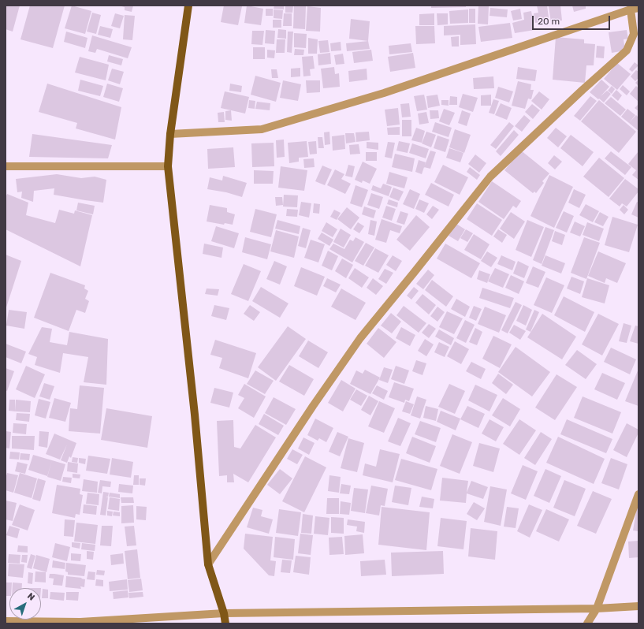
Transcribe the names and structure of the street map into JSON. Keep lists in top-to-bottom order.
{
  "scale_bar": "20 m",
  "north": "top right"
}
